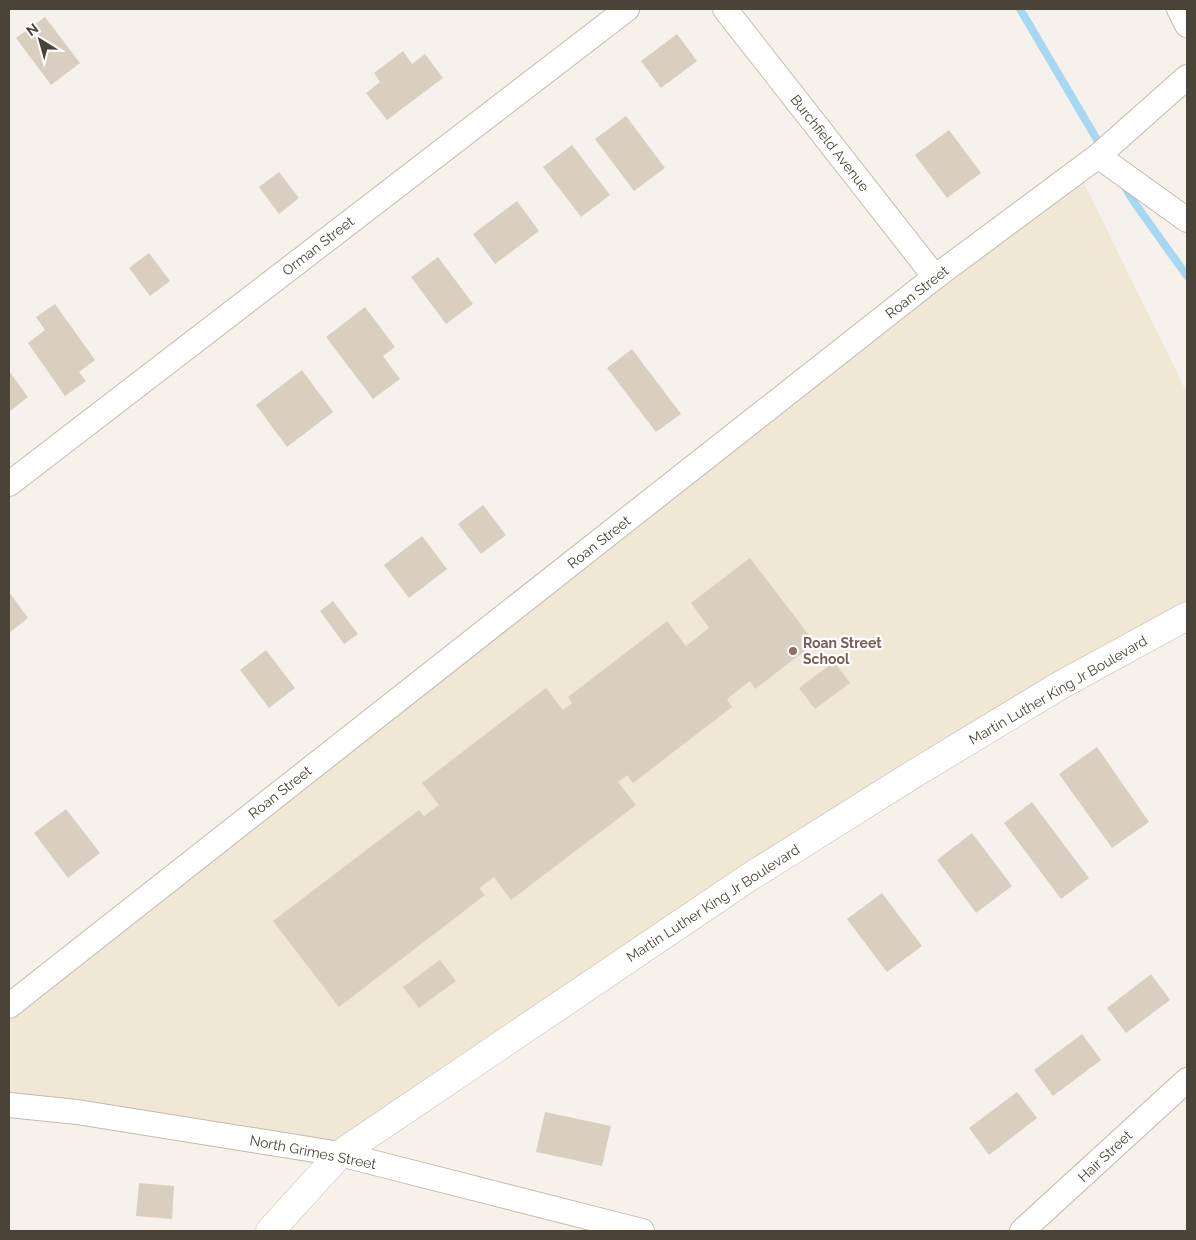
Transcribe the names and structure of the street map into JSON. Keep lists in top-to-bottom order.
{
  "streets": {
    "street": [
      "Burchfield Avenue",
      "Orman Street",
      "Roan Street",
      "Martin Luther King Jr Boulevard",
      "North Grimes Street",
      "Hair Street"
    ]
  },
  "crossings": [
    ["Burchfield Avenue", "Roan Street"],
    ["Martin Luther King Jr Boulevard", "North Grimes Street"]
  ],
  "places": ["Roan Street School"],
  "north": "top left"
}
